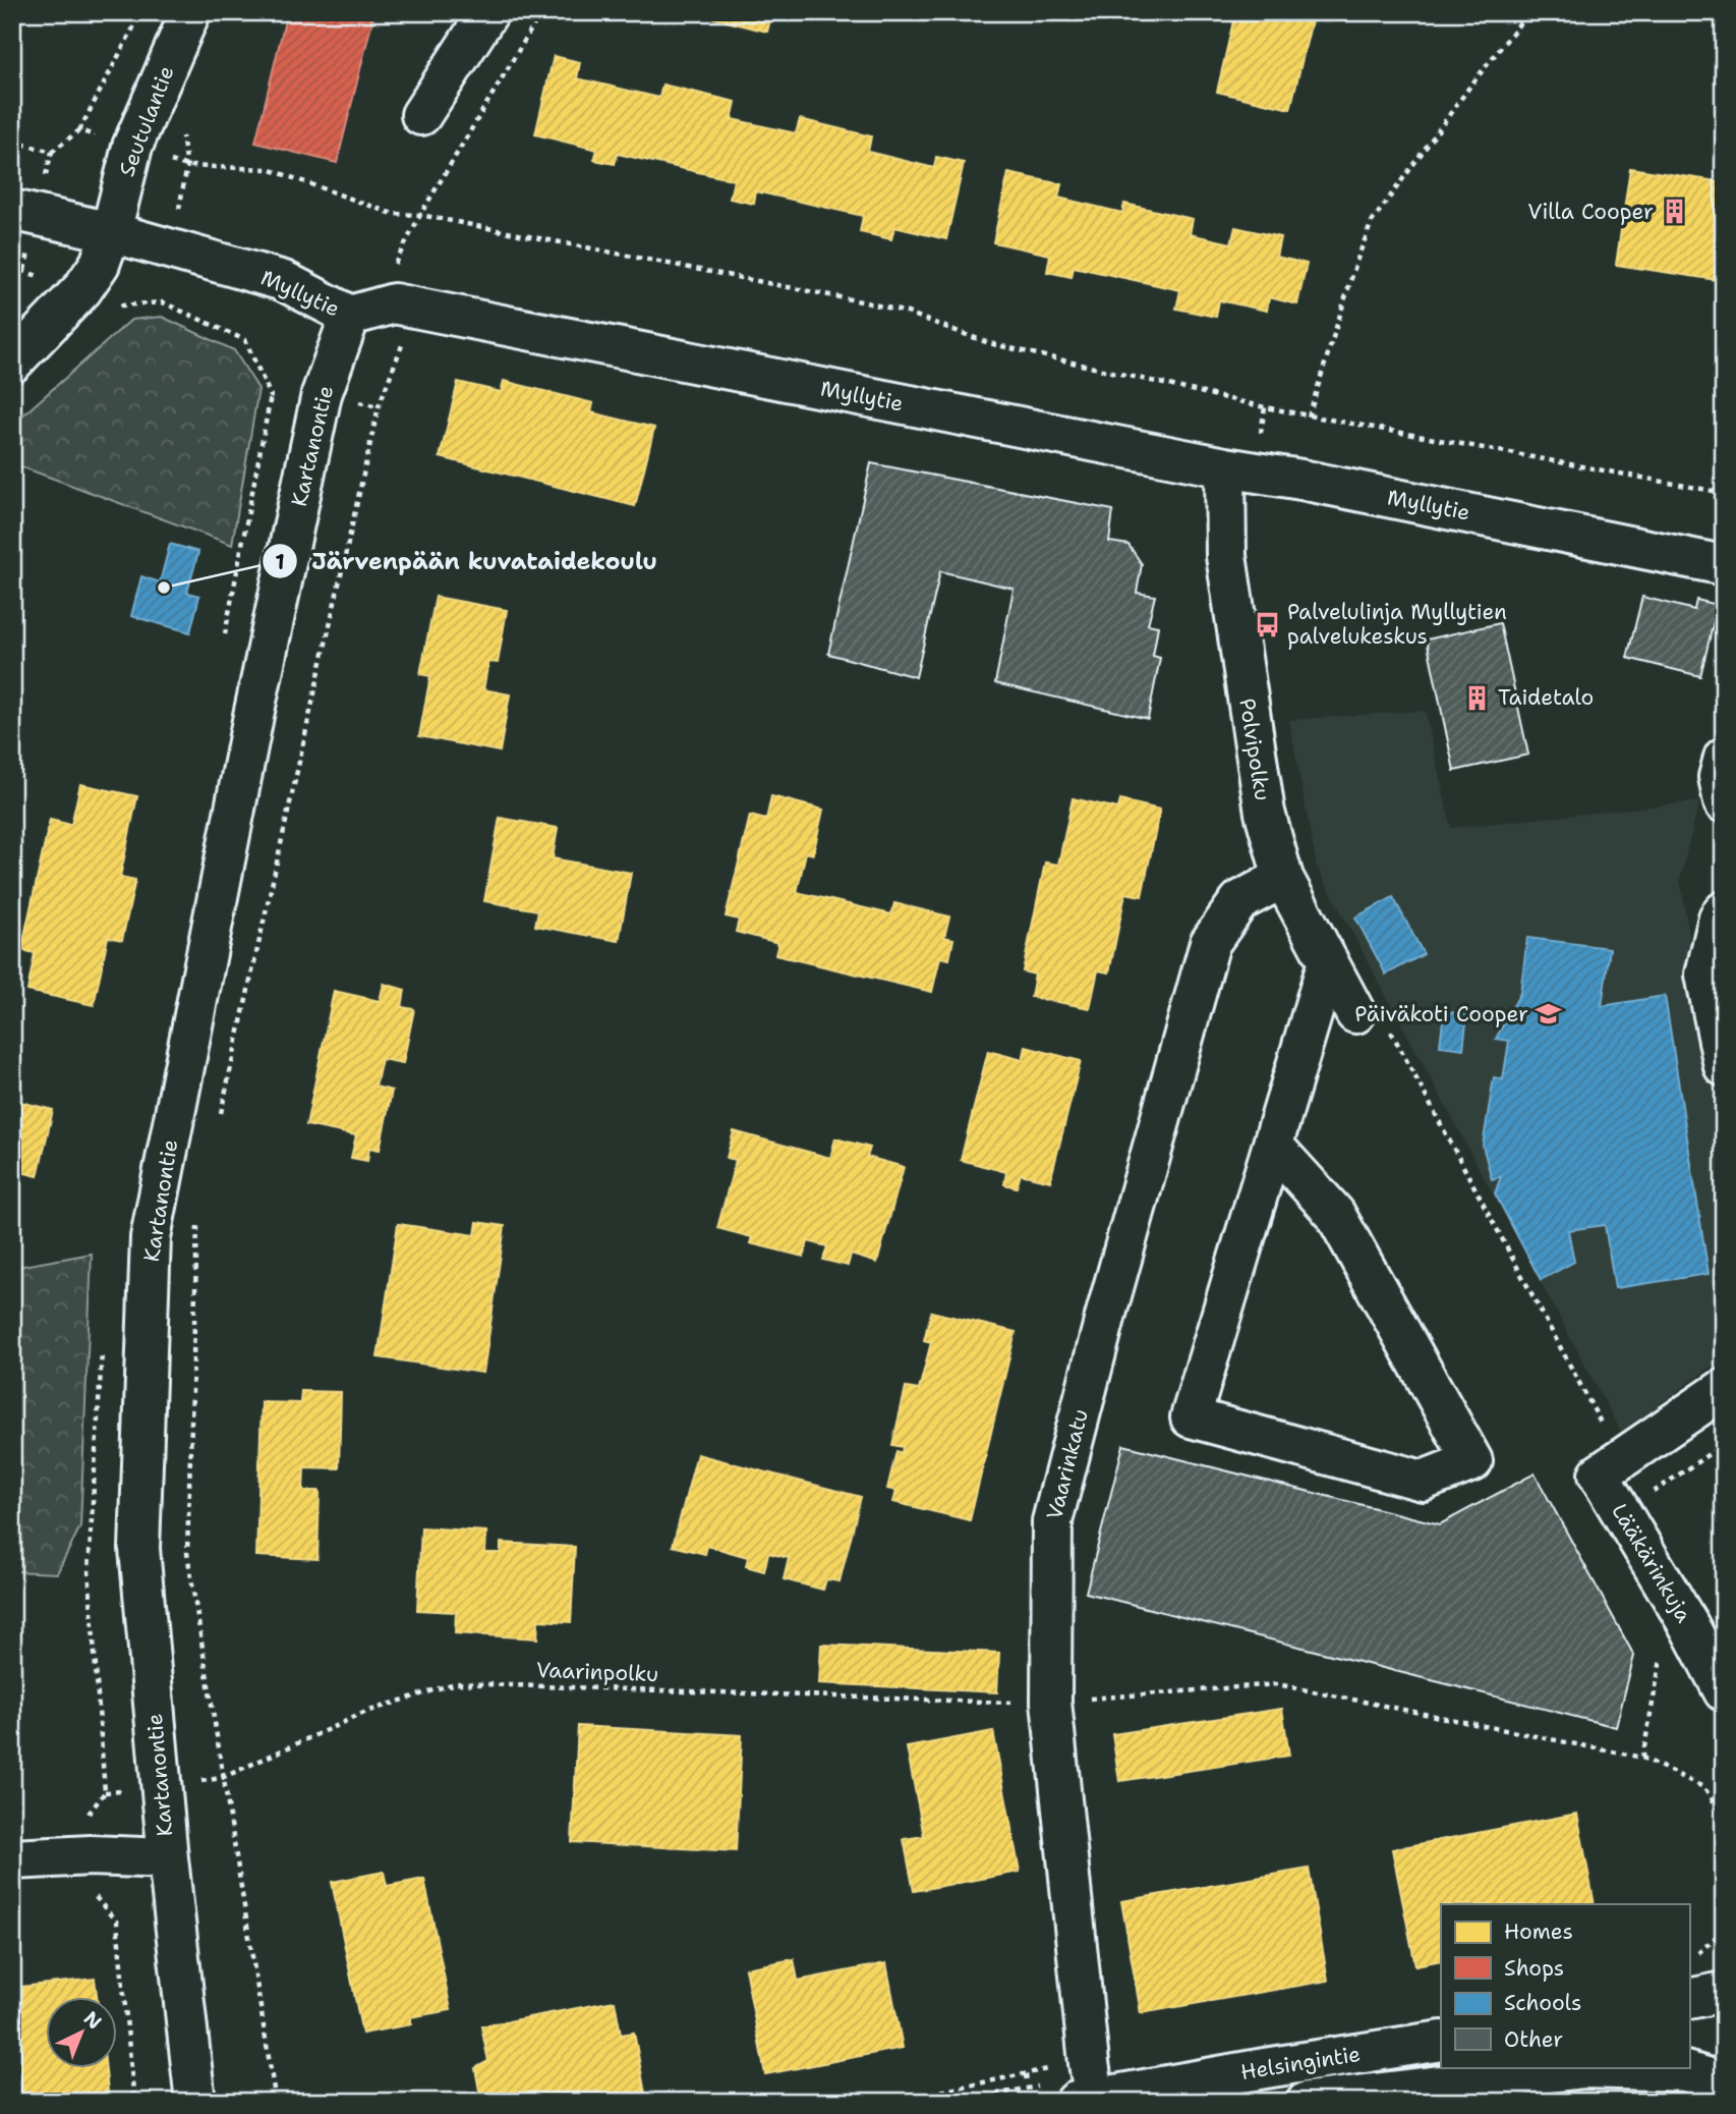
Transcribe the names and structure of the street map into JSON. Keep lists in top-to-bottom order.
{
  "streets": {
    "street": [
      "Seutulantie",
      "Myllytie",
      "Kartanontie",
      "Polvipolku",
      "Vaarinkatu",
      "Lääkärinkuja",
      "Helsingintie"
    ],
    "path": ["Vaarinpolku"]
  },
  "crossings": [
    ["Seutulantie", "Myllytie"],
    ["Myllytie", "Kartanontie"],
    ["Myllytie", "Polvipolku"],
    ["Kartanontie", "Vaarinpolku"],
    ["Polvipolku", "Vaarinkatu"],
    ["Vaarinkatu", "Vaarinpolku"],
    ["Vaarinkatu", "Helsingintie"]
  ],
  "places": {
    "building": ["Villa Cooper", "Taidetalo"],
    "other": ["Järvenpään kuvataidekoulu"],
    "bus stop": ["Palvelulinja Myllytien palvelukeskus"],
    "school or university": ["Päiväkoti Cooper"]
  },
  "legend": [
    "Homes",
    "Shops",
    "Schools",
    "Other"
  ],
  "north": "top right"
}
